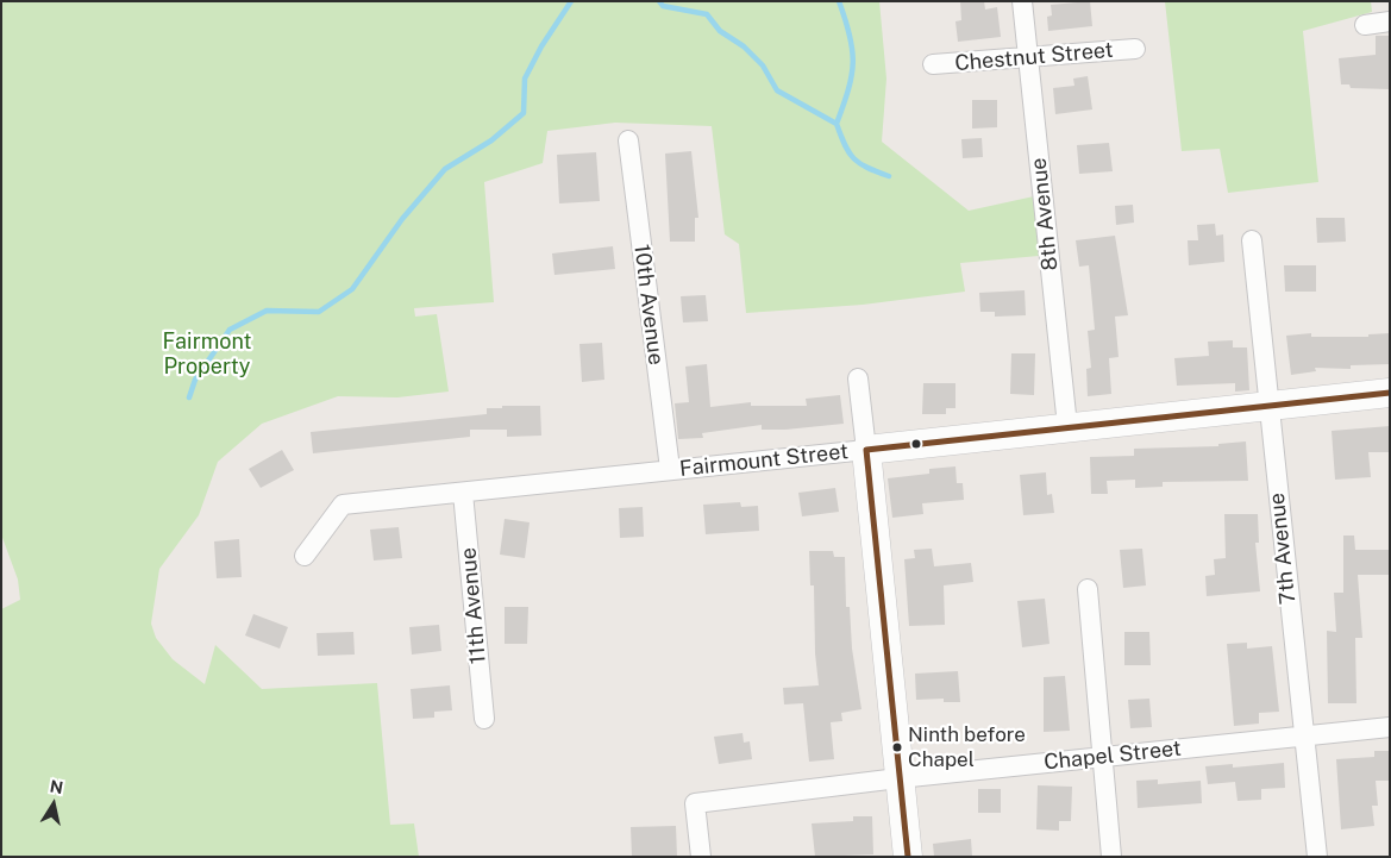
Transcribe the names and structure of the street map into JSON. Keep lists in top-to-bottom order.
{
  "streets": {
    "street": [
      "Chestnut Street",
      "8th Avenue",
      "10th Avenue",
      "Fairmount Street",
      "7th Avenue",
      "11th Avenue",
      "Chapel Street"
    ]
  },
  "crossings": [
    ["Chestnut Street", "8th Avenue"],
    ["8th Avenue", "Fairmount Street"],
    ["10th Avenue", "Fairmount Street"],
    ["Fairmount Street", "7th Avenue"],
    ["Fairmount Street", "11th Avenue"],
    ["7th Avenue", "Chapel Street"]
  ],
  "parks": ["Fairmont Property"],
  "places": ["Ninth before Chapel"],
  "north": "top"
}
